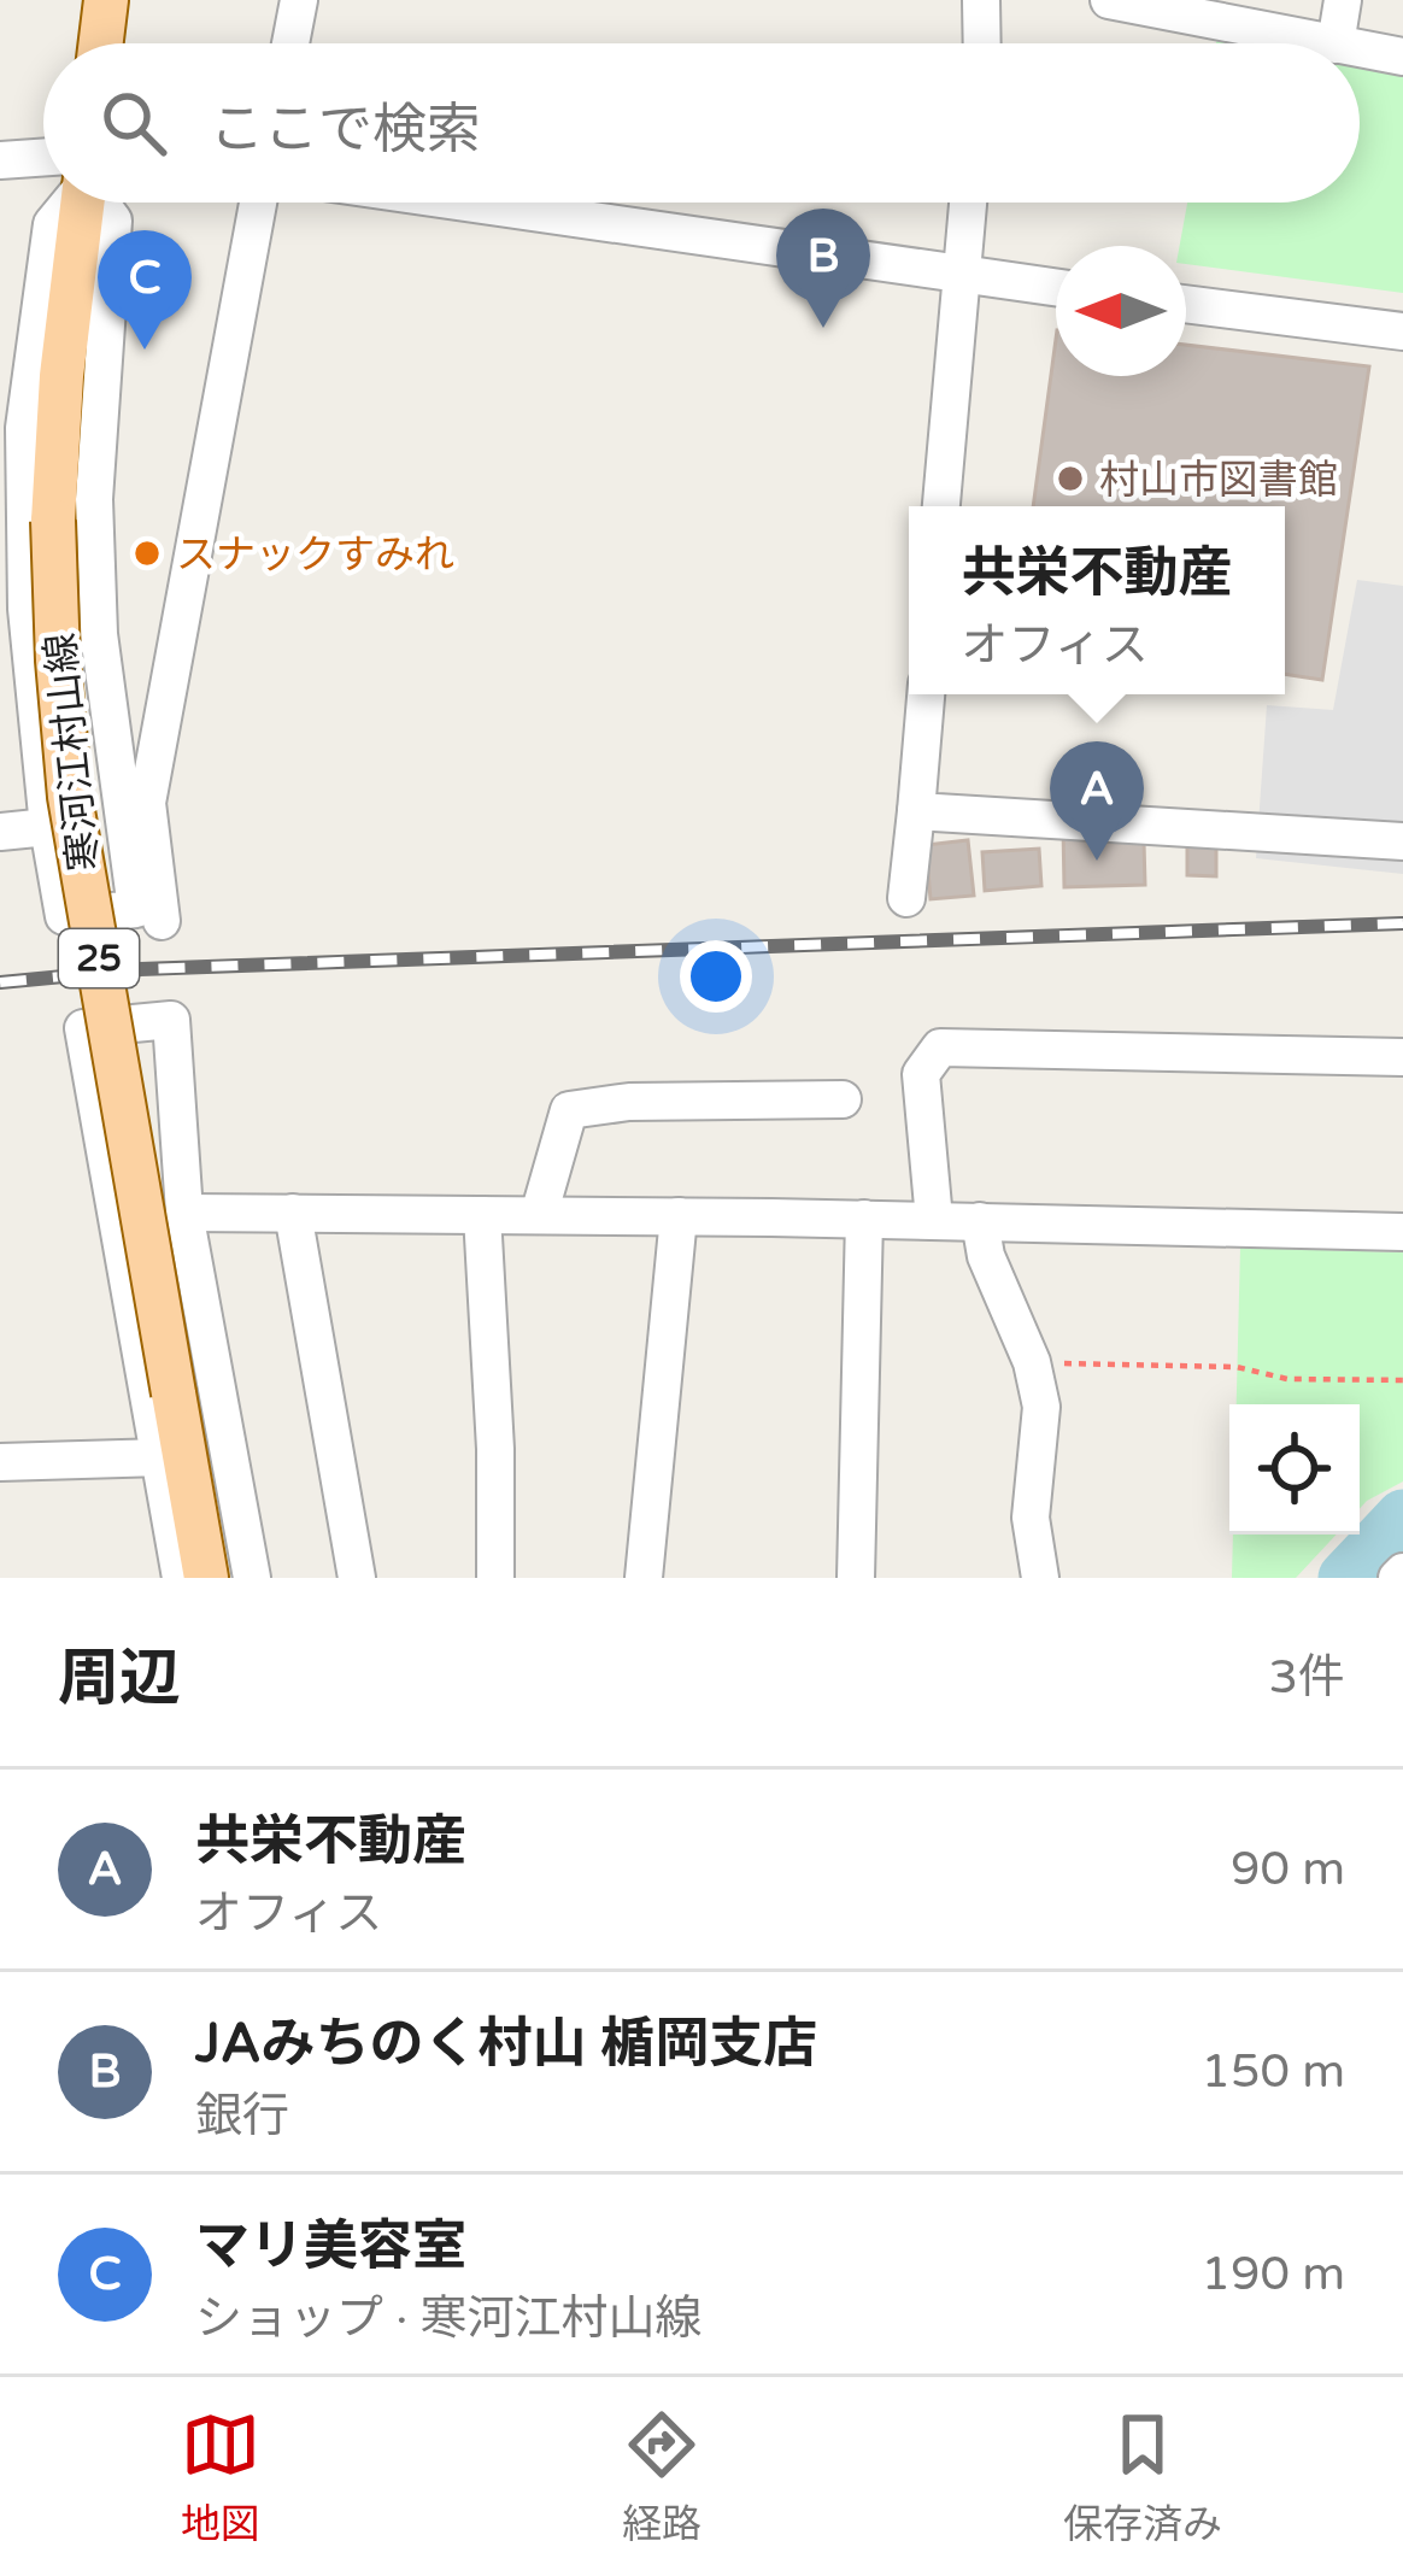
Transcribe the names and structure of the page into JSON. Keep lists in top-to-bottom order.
{
  "streets": {
    "main road": ["寒河江村山線", "25"]
  },
  "places": ["村山市図書館", "スナックすみれ"],
  "north": "left",
  "page": {
    "search": "ここで検索",
    "pins": ["B", "C", "A"],
    "popup": ["共栄不動産", "オフィス"],
    "heading": ["周辺", "3件"],
    "list": [
      {
        "mark": "A",
        "name": "共栄不動産",
        "note": "オフィス",
        "value": "90 m"
      },
      {
        "mark": "B",
        "name": "JAみちのく村山 楯岡支店",
        "note": "銀行",
        "value": "150 m"
      },
      {
        "mark": "C",
        "name": "マリ美容室",
        "note": "ショップ · 寒河江村山線",
        "value": "190 m"
      }
    ],
    "nav": ["地図", "経路", "保存済み"]
  }
}
